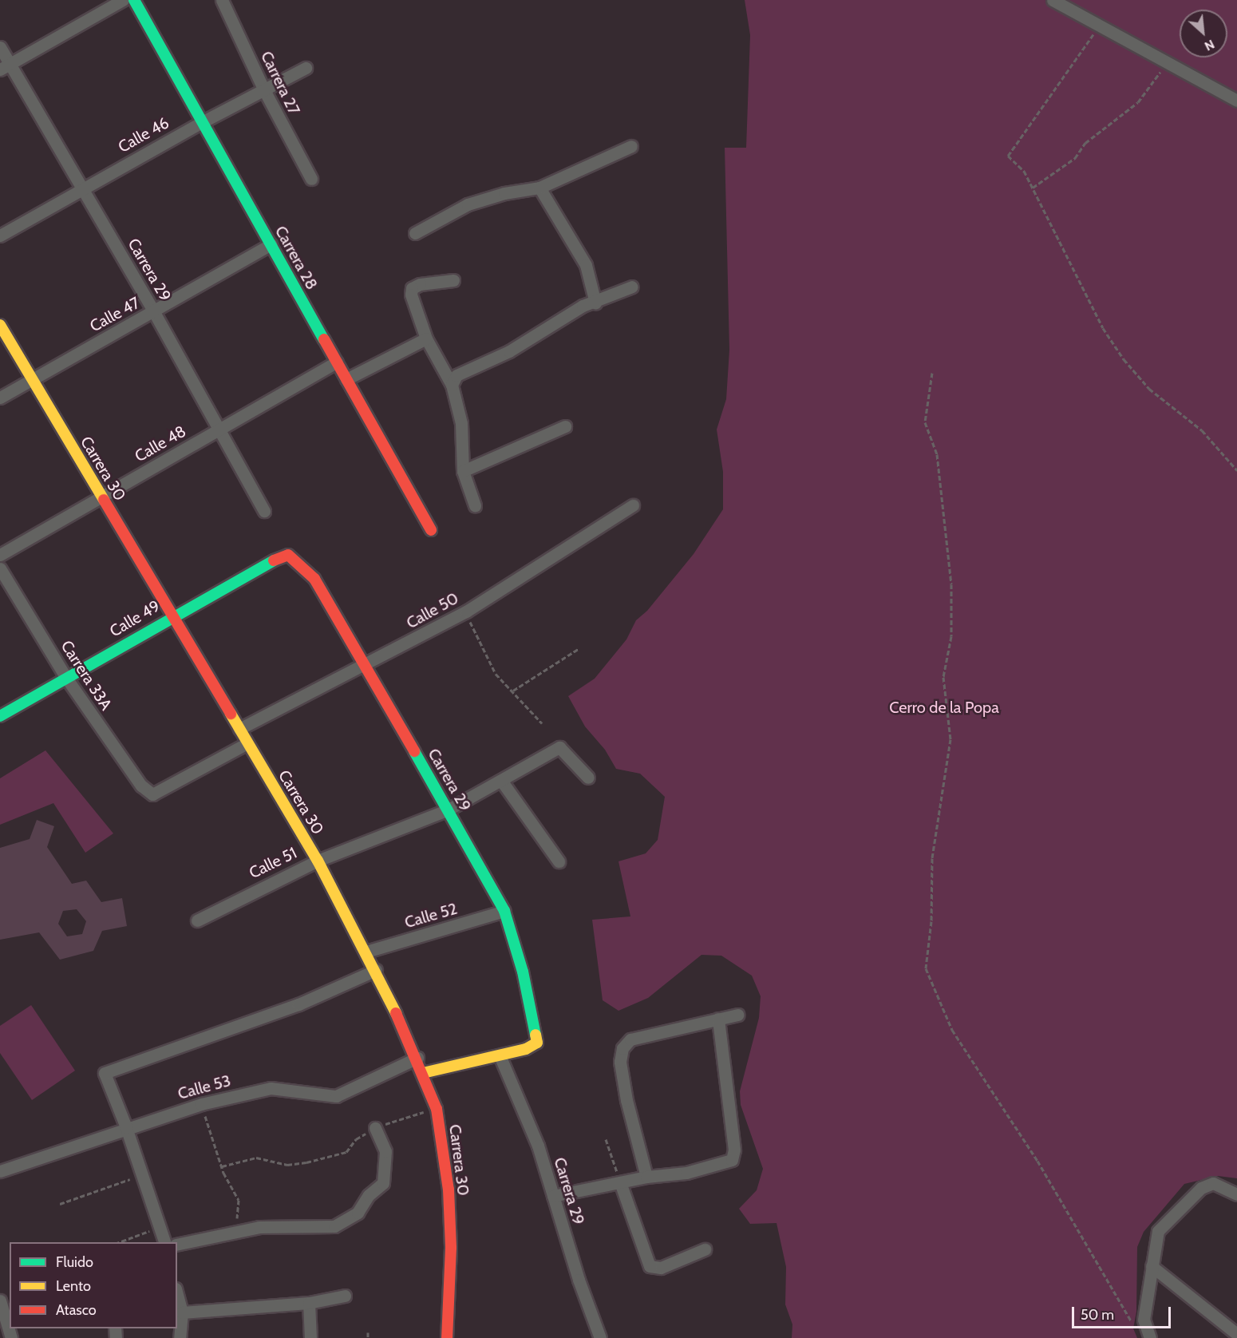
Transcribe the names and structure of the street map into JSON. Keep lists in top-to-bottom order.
{
  "streets": {
    "street": [
      "Carrera 27",
      "Calle 46",
      "Carrera 28",
      "Carrera 29",
      "Calle 47",
      "Calle 48",
      "Carrera 30",
      "Calle 50",
      "Calle 49",
      "Carrera 33A",
      "Calle 51",
      "Calle 52",
      "Calle 53"
    ]
  },
  "crossings": [
    ["Carrera 27", "Calle 46"],
    ["Calle 46", "Carrera 28"],
    ["Calle 46", "Carrera 29"],
    ["Carrera 28", "Calle 47"],
    ["Carrera 28", "Calle 48"],
    ["Carrera 29", "Calle 47"],
    ["Carrera 29", "Calle 48"],
    ["Carrera 29", "Calle 50"],
    ["Carrera 29", "Calle 49"],
    ["Carrera 29", "Calle 51"],
    ["Carrera 29", "Calle 52"],
    ["Calle 47", "Carrera 30"],
    ["Calle 48", "Carrera 30"],
    ["Carrera 30", "Calle 50"],
    ["Carrera 30", "Calle 49"],
    ["Carrera 30", "Carrera 33A"],
    ["Carrera 30", "Calle 51"],
    ["Carrera 30", "Calle 52"],
    ["Carrera 30", "Calle 53"],
    ["Calle 49", "Carrera 33A"]
  ],
  "parks": ["Cerro de la Popa"],
  "legend": ["Fluido", "Lento", "Atasco"],
  "scale_bar": "50 m",
  "north": "bottom right"
}
